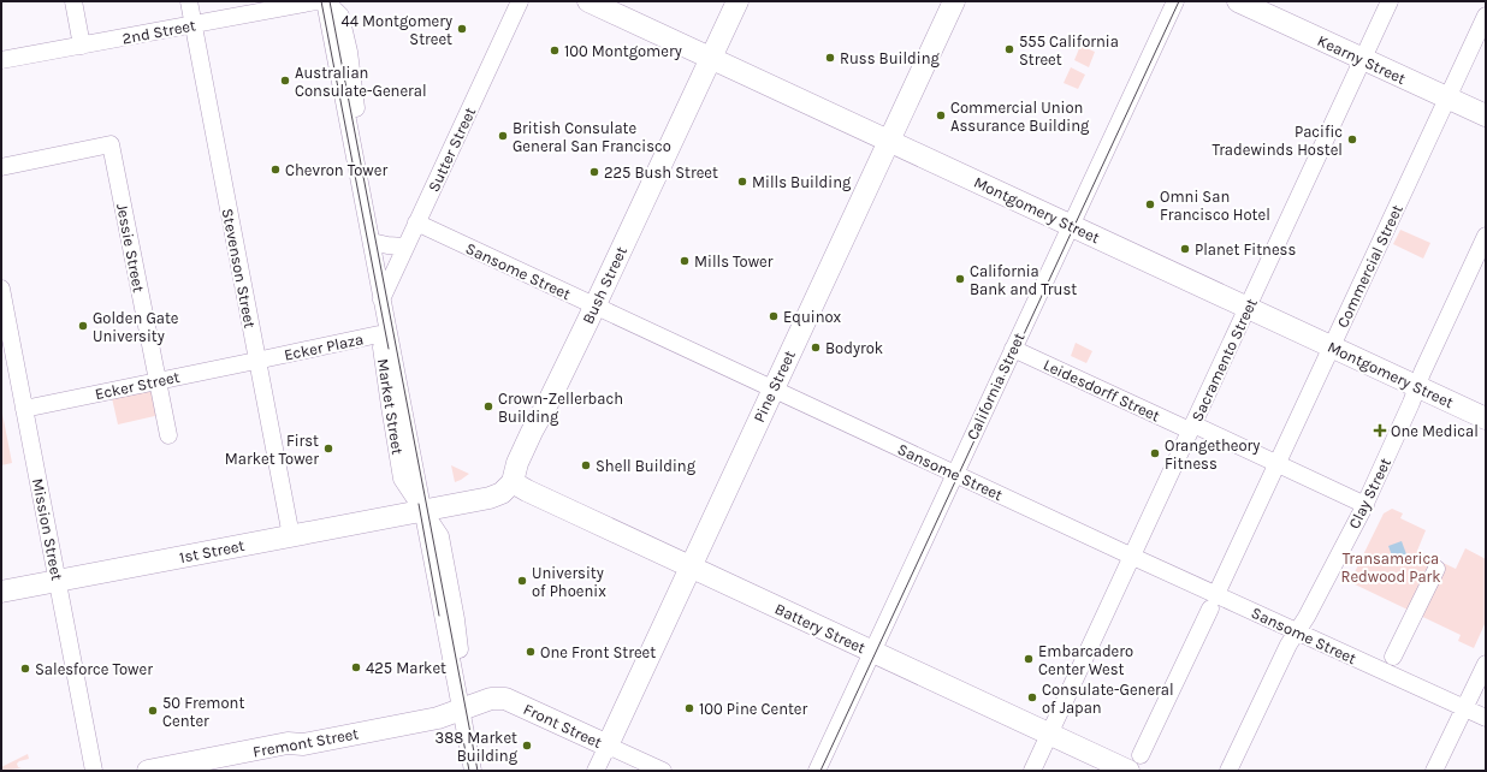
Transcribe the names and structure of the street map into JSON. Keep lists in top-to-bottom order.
{
  "streets": {
    "main road": [
      "Kearny Street",
      "Montgomery Street",
      "Bush Street",
      "Pine Street",
      "1st Street",
      "Battery Street",
      "Front Street",
      "Fremont Street"
    ],
    "street": [
      "2nd Street",
      "Sutter Street",
      "Jessie Street",
      "Commercial Street",
      "Stevenson Street",
      "Sansome Street",
      "Ecker Plaza",
      "Sacramento Street",
      "Ecker Street",
      "California Street",
      "Leidesdorff Street",
      "Market Street",
      "Clay Street",
      "Mission Street"
    ]
  },
  "crossings": [
    ["2nd Street", "Stevenson Street"],
    ["Kearny Street", "Commercial Street"],
    ["Kearny Street", "Sacramento Street"],
    ["Sutter Street", "Sansome Street"],
    ["Sutter Street", "Market Street"],
    ["Montgomery Street", "Commercial Street"],
    ["Montgomery Street", "Bush Street"],
    ["Montgomery Street", "Sacramento Street"],
    ["Montgomery Street", "Pine Street"],
    ["Montgomery Street", "California Street"],
    ["Montgomery Street", "Clay Street"],
    ["Jessie Street", "Ecker Street"],
    ["Commercial Street", "Sansome Street"],
    ["Commercial Street", "Leidesdorff Street"],
    ["Commercial Street", "Battery Street"],
    ["Stevenson Street", "1st Street"],
    ["Sansome Street", "Bush Street"],
    ["Sansome Street", "Sacramento Street"],
    ["Sansome Street", "Pine Street"],
    ["Sansome Street", "California Street"],
    ["Sansome Street", "Clay Street"],
    ["Bush Street", "Battery Street"],
    ["Ecker Plaza", "Market Street"],
    ["Sacramento Street", "Leidesdorff Street"],
    ["Sacramento Street", "Battery Street"],
    ["Ecker Street", "Mission Street"],
    ["Pine Street", "Battery Street"],
    ["Pine Street", "Front Street"],
    ["California Street", "Leidesdorff Street"],
    ["California Street", "Battery Street"],
    ["Leidesdorff Street", "Clay Street"],
    ["Market Street", "1st Street"],
    ["Market Street", "Front Street"],
    ["Market Street", "Fremont Street"],
    ["Mission Street", "1st Street"],
    ["Front Street", "Fremont Street"]
  ],
  "parks": ["Transamerica Redwood Park"],
  "places": {
    "other": [
      "44 Montgomery Street",
      "555 California Street",
      "100 Montgomery",
      "Russ Building",
      "Australian Consulate-General",
      "Commercial Union Assurance Building",
      "British Consulate General San Francisco",
      "Pacific Tradewinds Hostel",
      "Chevron Tower",
      "225 Bush Street",
      "Mills Building",
      "Omni San Francisco Hotel",
      "Planet Fitness",
      "Mills Tower",
      "California Bank and Trust",
      "Equinox",
      "Golden Gate University",
      "Bodyrok",
      "Crown-Zellerbach Building",
      "First Market Tower",
      "Orangetheory Fitness",
      "Shell Building",
      "University of Phoenix",
      "One Front Street",
      "Embarcadero Center West",
      "425 Market",
      "Salesforce Tower",
      "Consulate-General of Japan",
      "100 Pine Center",
      "50 Fremont Center",
      "388 Market Building"
    ],
    "health": ["One Medical"]
  }
}
